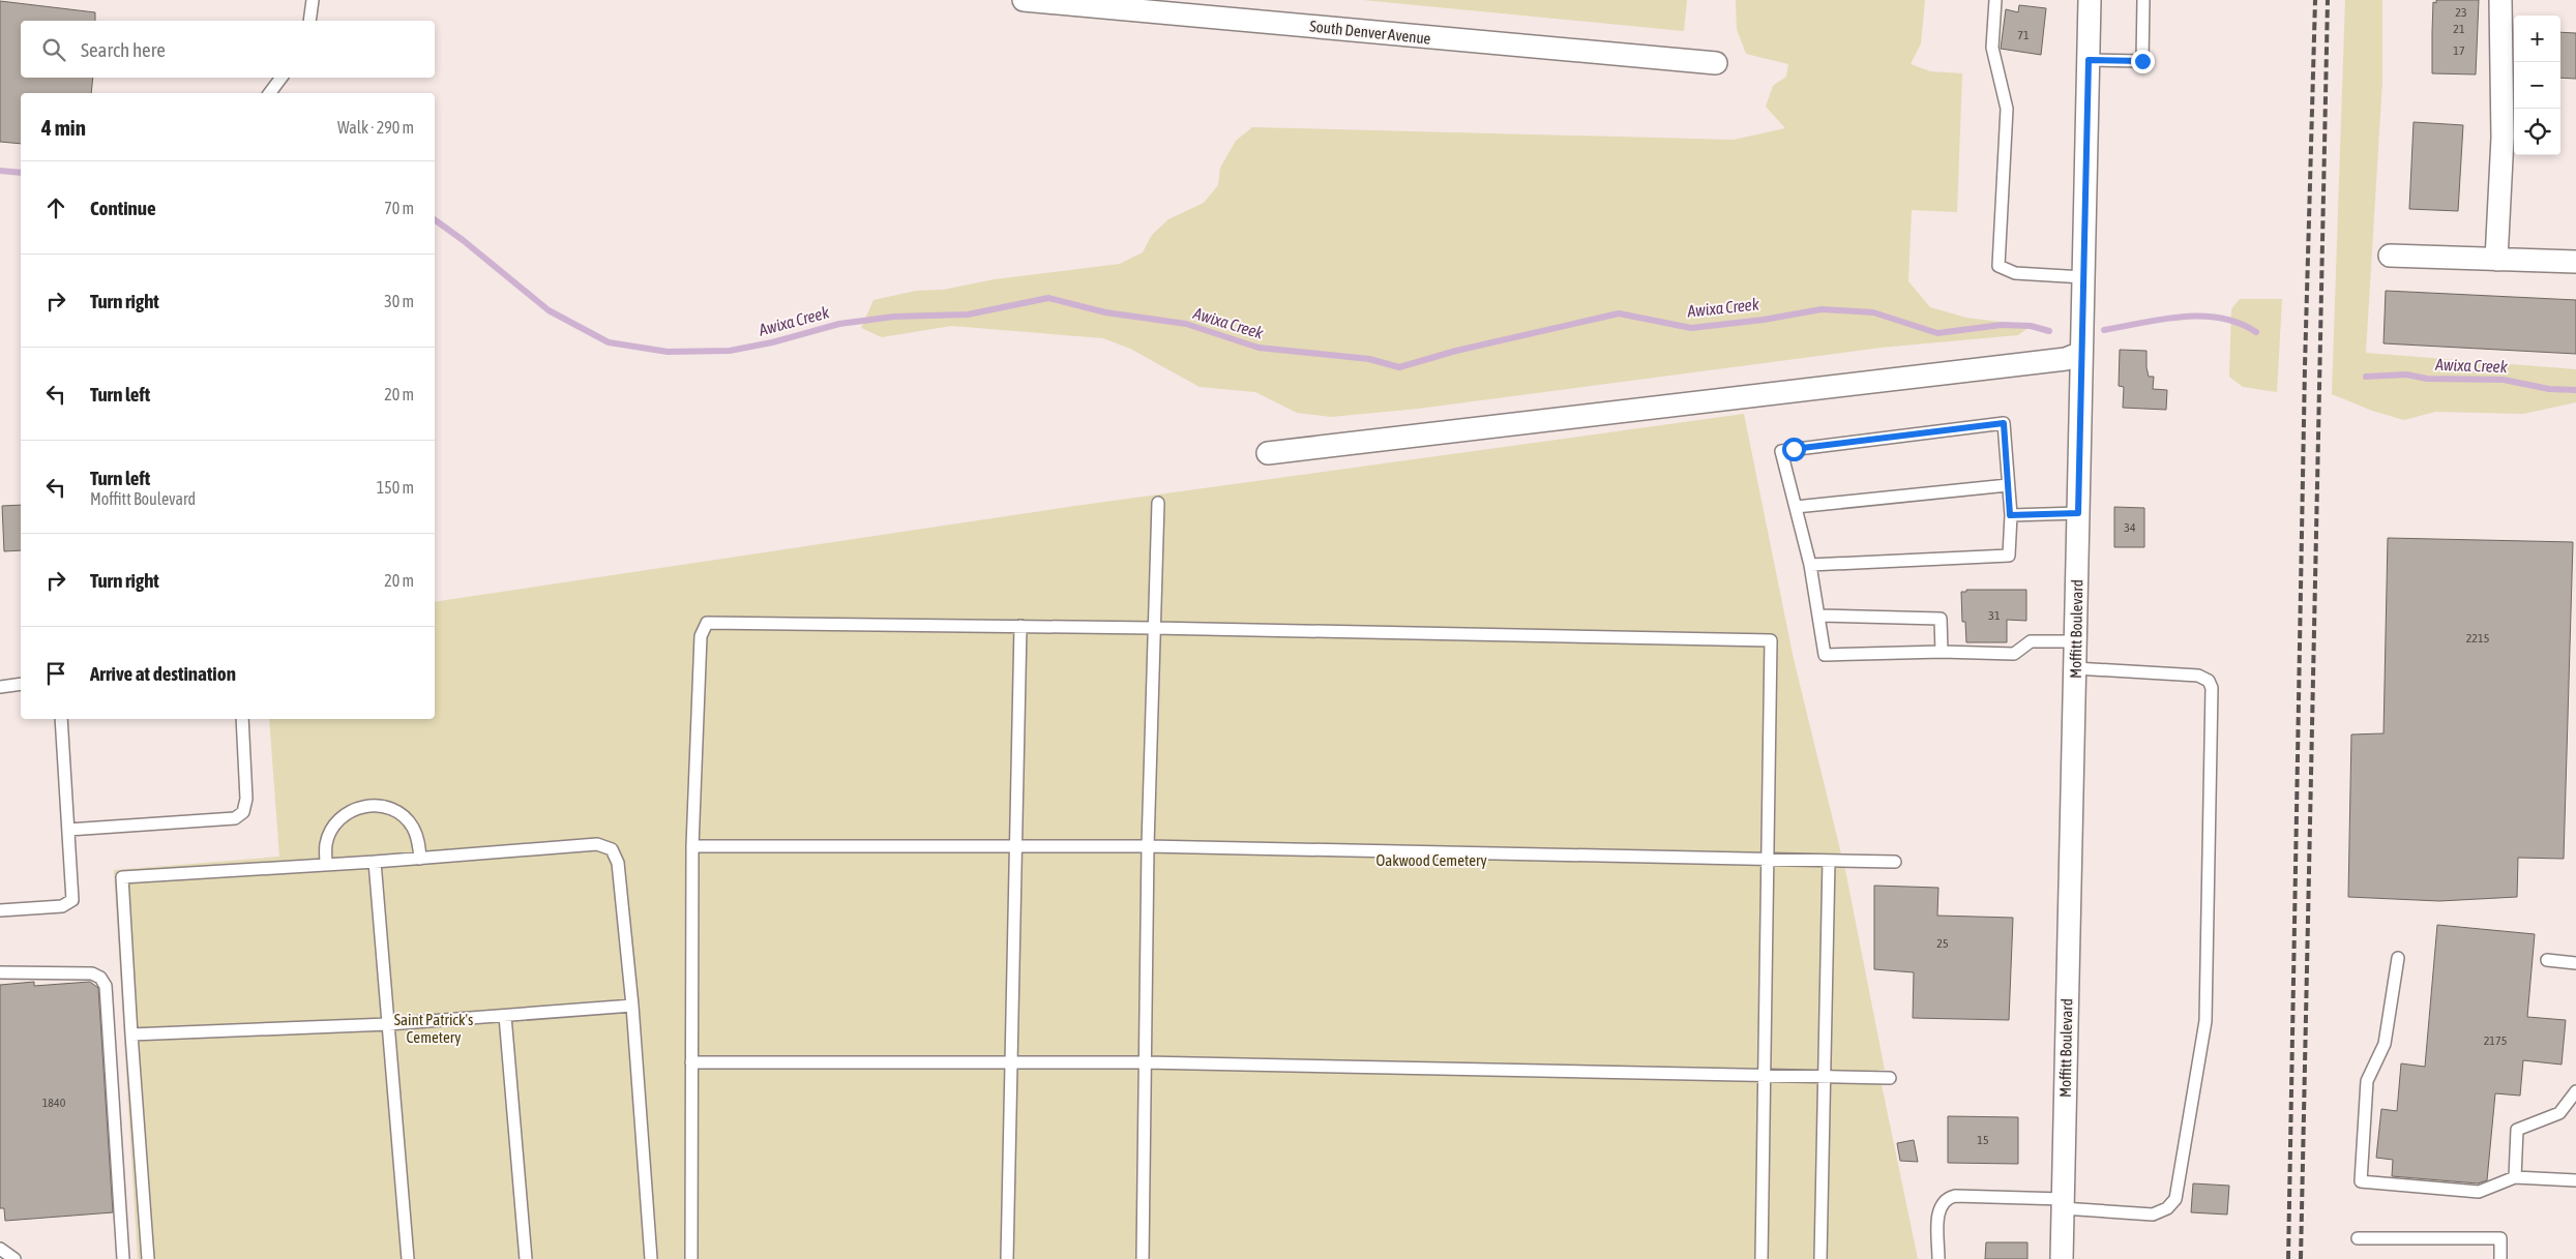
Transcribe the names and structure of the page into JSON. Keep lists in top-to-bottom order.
{
  "streets": {
    "street": ["South Denver Avenue", "Moffitt Boulevard"]
  },
  "water": ["Awixa Creek"],
  "parks": ["Oakwood Cemetery", "Saint Patrick's Cemetery"],
  "house_numbers": [
    "23",
    "21",
    "71",
    "17",
    "34",
    "31",
    "2215",
    "25",
    "2175",
    "1840",
    "15"
  ],
  "page": {
    "map_buttons": ["+", "−"],
    "search": "Search here",
    "heading": ["4 min", "Walk · 290 m"],
    "list": [
      ["Continue", "70 m"],
      ["Turn right", "30 m"],
      ["Turn left", "20 m"],
      ["Turn left", "Moffitt Boulevard", "150 m"],
      ["Turn right", "20 m"],
      "Arrive at destination"
    ]
  }
}
